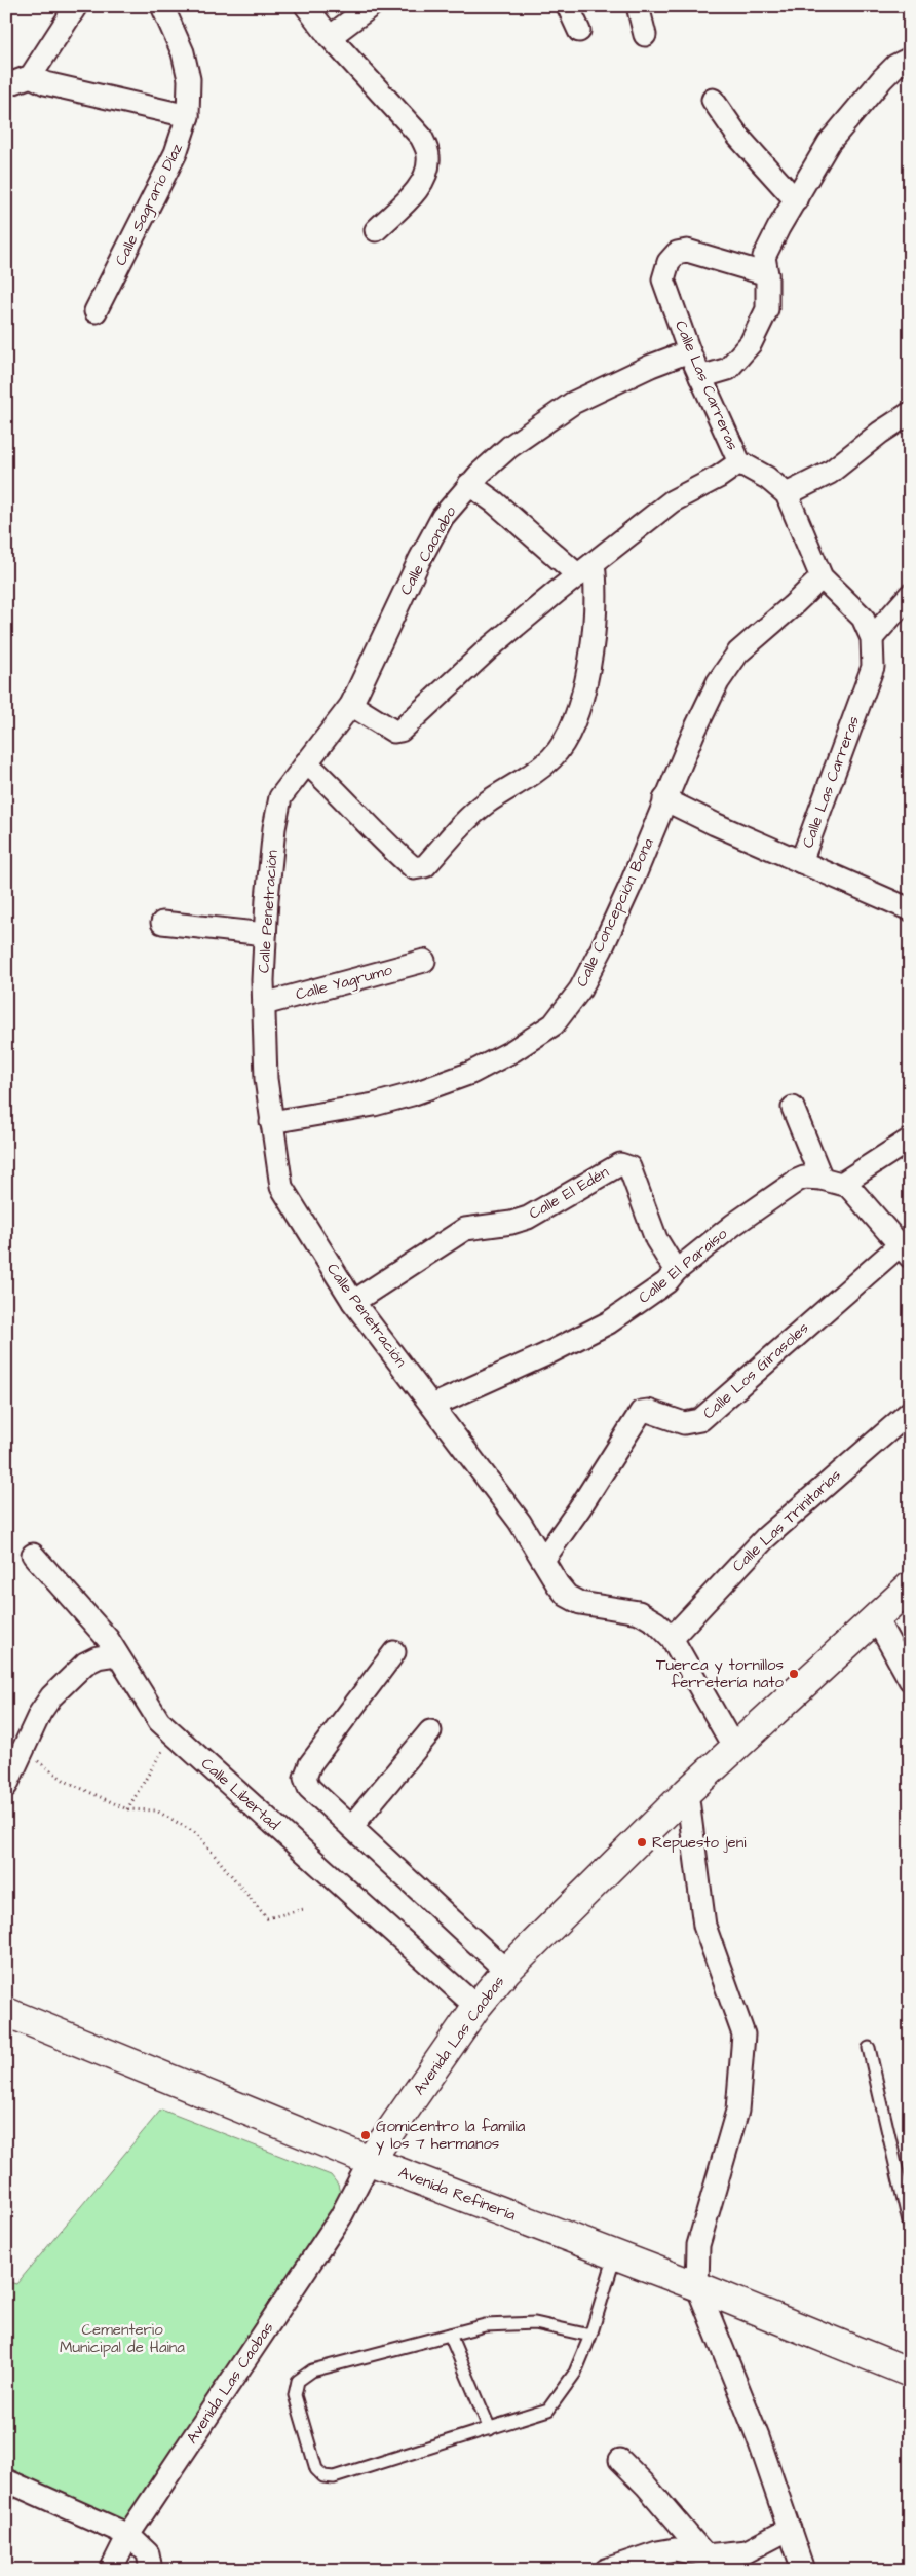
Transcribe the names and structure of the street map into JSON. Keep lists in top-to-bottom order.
{
  "streets": {
    "main road": ["Avenida Las Caobas", "Avenida Refinería"],
    "street": [
      "Calle Sagrario Díaz",
      "Calle Las Carreras",
      "Calle Caonabo",
      "Calle Penetración",
      "Calle Concepción Bona",
      "Calle Yagrumo",
      "Calle El Edén",
      "Calle El Paraíso",
      "Calle Los Girasoles",
      "Calle Las Trinitarias",
      "Calle Libertad"
    ]
  },
  "crossings": [
    ["Calle Las Carreras", "Calle Caonabo"],
    ["Calle Las Carreras", "Calle Concepción Bona"],
    ["Calle Caonabo", "Calle Penetración"],
    ["Calle Penetración", "Calle Concepción Bona"],
    ["Calle Penetración", "Calle Yagrumo"],
    ["Calle Penetración", "Calle El Edén"],
    ["Calle Penetración", "Calle El Paraíso"],
    ["Calle Penetración", "Calle Los Girasoles"],
    ["Calle Penetración", "Calle Las Trinitarias"],
    ["Calle Penetración", "Avenida Las Caobas"],
    ["Calle El Edén", "Calle El Paraíso"],
    ["Calle Libertad", "Avenida Las Caobas"],
    ["Avenida Las Caobas", "Avenida Refinería"]
  ],
  "parks": ["Cementerio Municipal de Haina"],
  "places": ["Tuerca y tornillos ferretería nato", "Repuesto jeni", "Gomicentro la familia y los 7 hermanos"]
}
